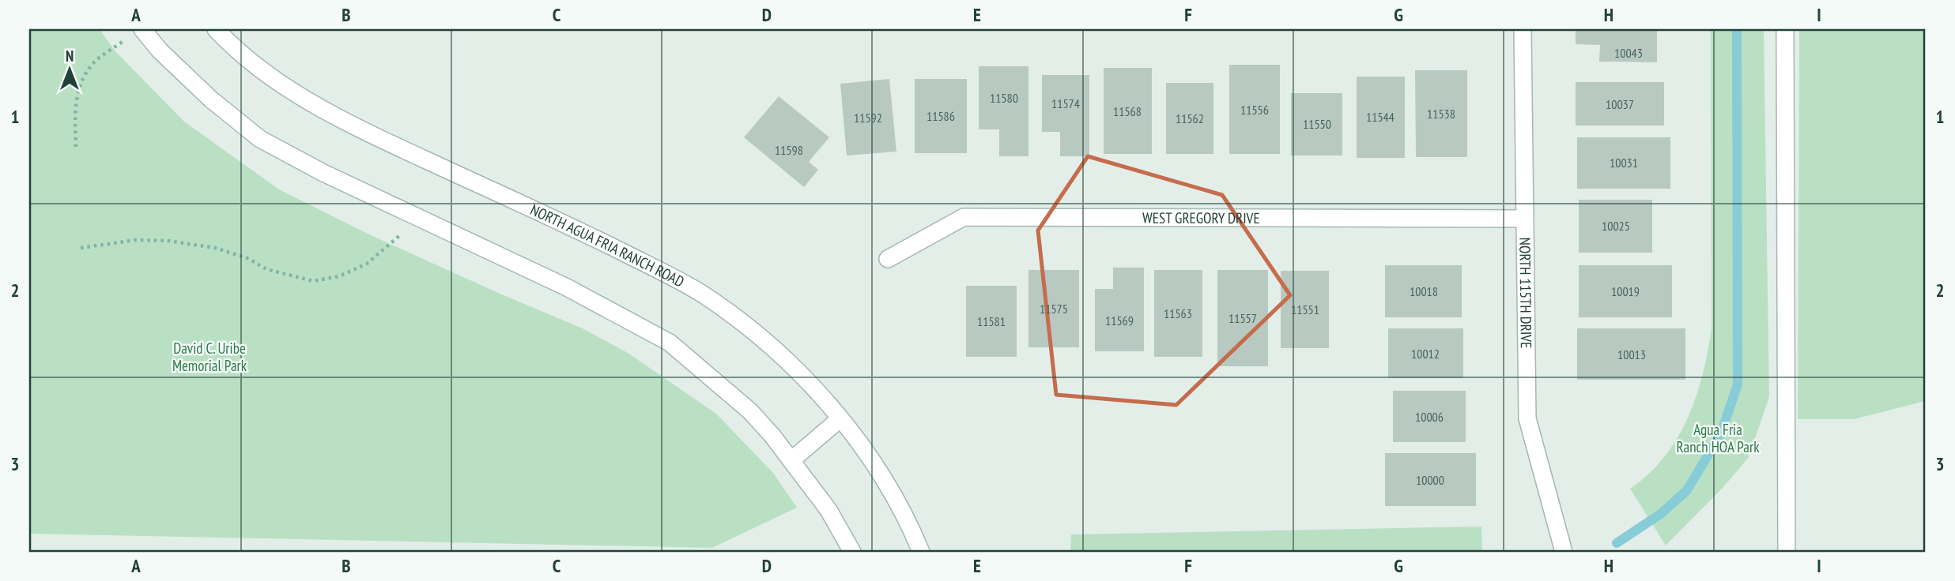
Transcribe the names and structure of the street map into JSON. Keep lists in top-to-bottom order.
{
  "streets": {
    "street": ["WEST GREGORY DRIVE", "NORTH AGUA FRIA RANCH ROAD", "NORTH 115TH DRIVE"]
  },
  "crossings": [
    ["WEST GREGORY DRIVE", "NORTH 115TH DRIVE"]
  ],
  "parks": ["David C. Uribe Memorial Park", "Agua Fria Ranch HOA Park"],
  "house_numbers": [
    "10043",
    "11580",
    "11574",
    "10037",
    "11556",
    "11568",
    "11538",
    "11586",
    "11544",
    "11592",
    "11562",
    "11550",
    "11598",
    "10031",
    "10025",
    "10018",
    "10019",
    "11575",
    "11551",
    "11563",
    "11557",
    "11569",
    "11581",
    "10012",
    "10013",
    "10006",
    "10000"
  ],
  "north": "top",
  "grid": {
    "columns": [
      "A",
      "B",
      "C",
      "D",
      "E",
      "F",
      "G",
      "H",
      "I"
    ],
    "rows": ["1", "2", "3"]
  }
}
